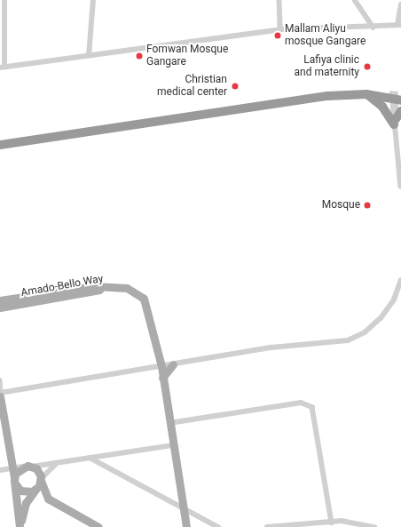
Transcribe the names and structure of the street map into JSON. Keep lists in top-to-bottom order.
{
  "streets": {
    "main road": ["Amado-Bello Way"]
  },
  "places": [
    "Mallam Aliyu mosque Gangare",
    "Fomwan Mosque Gangare",
    "Lafiya clinic and maternity",
    "Christian medical center",
    "Mosque"
  ]
}
